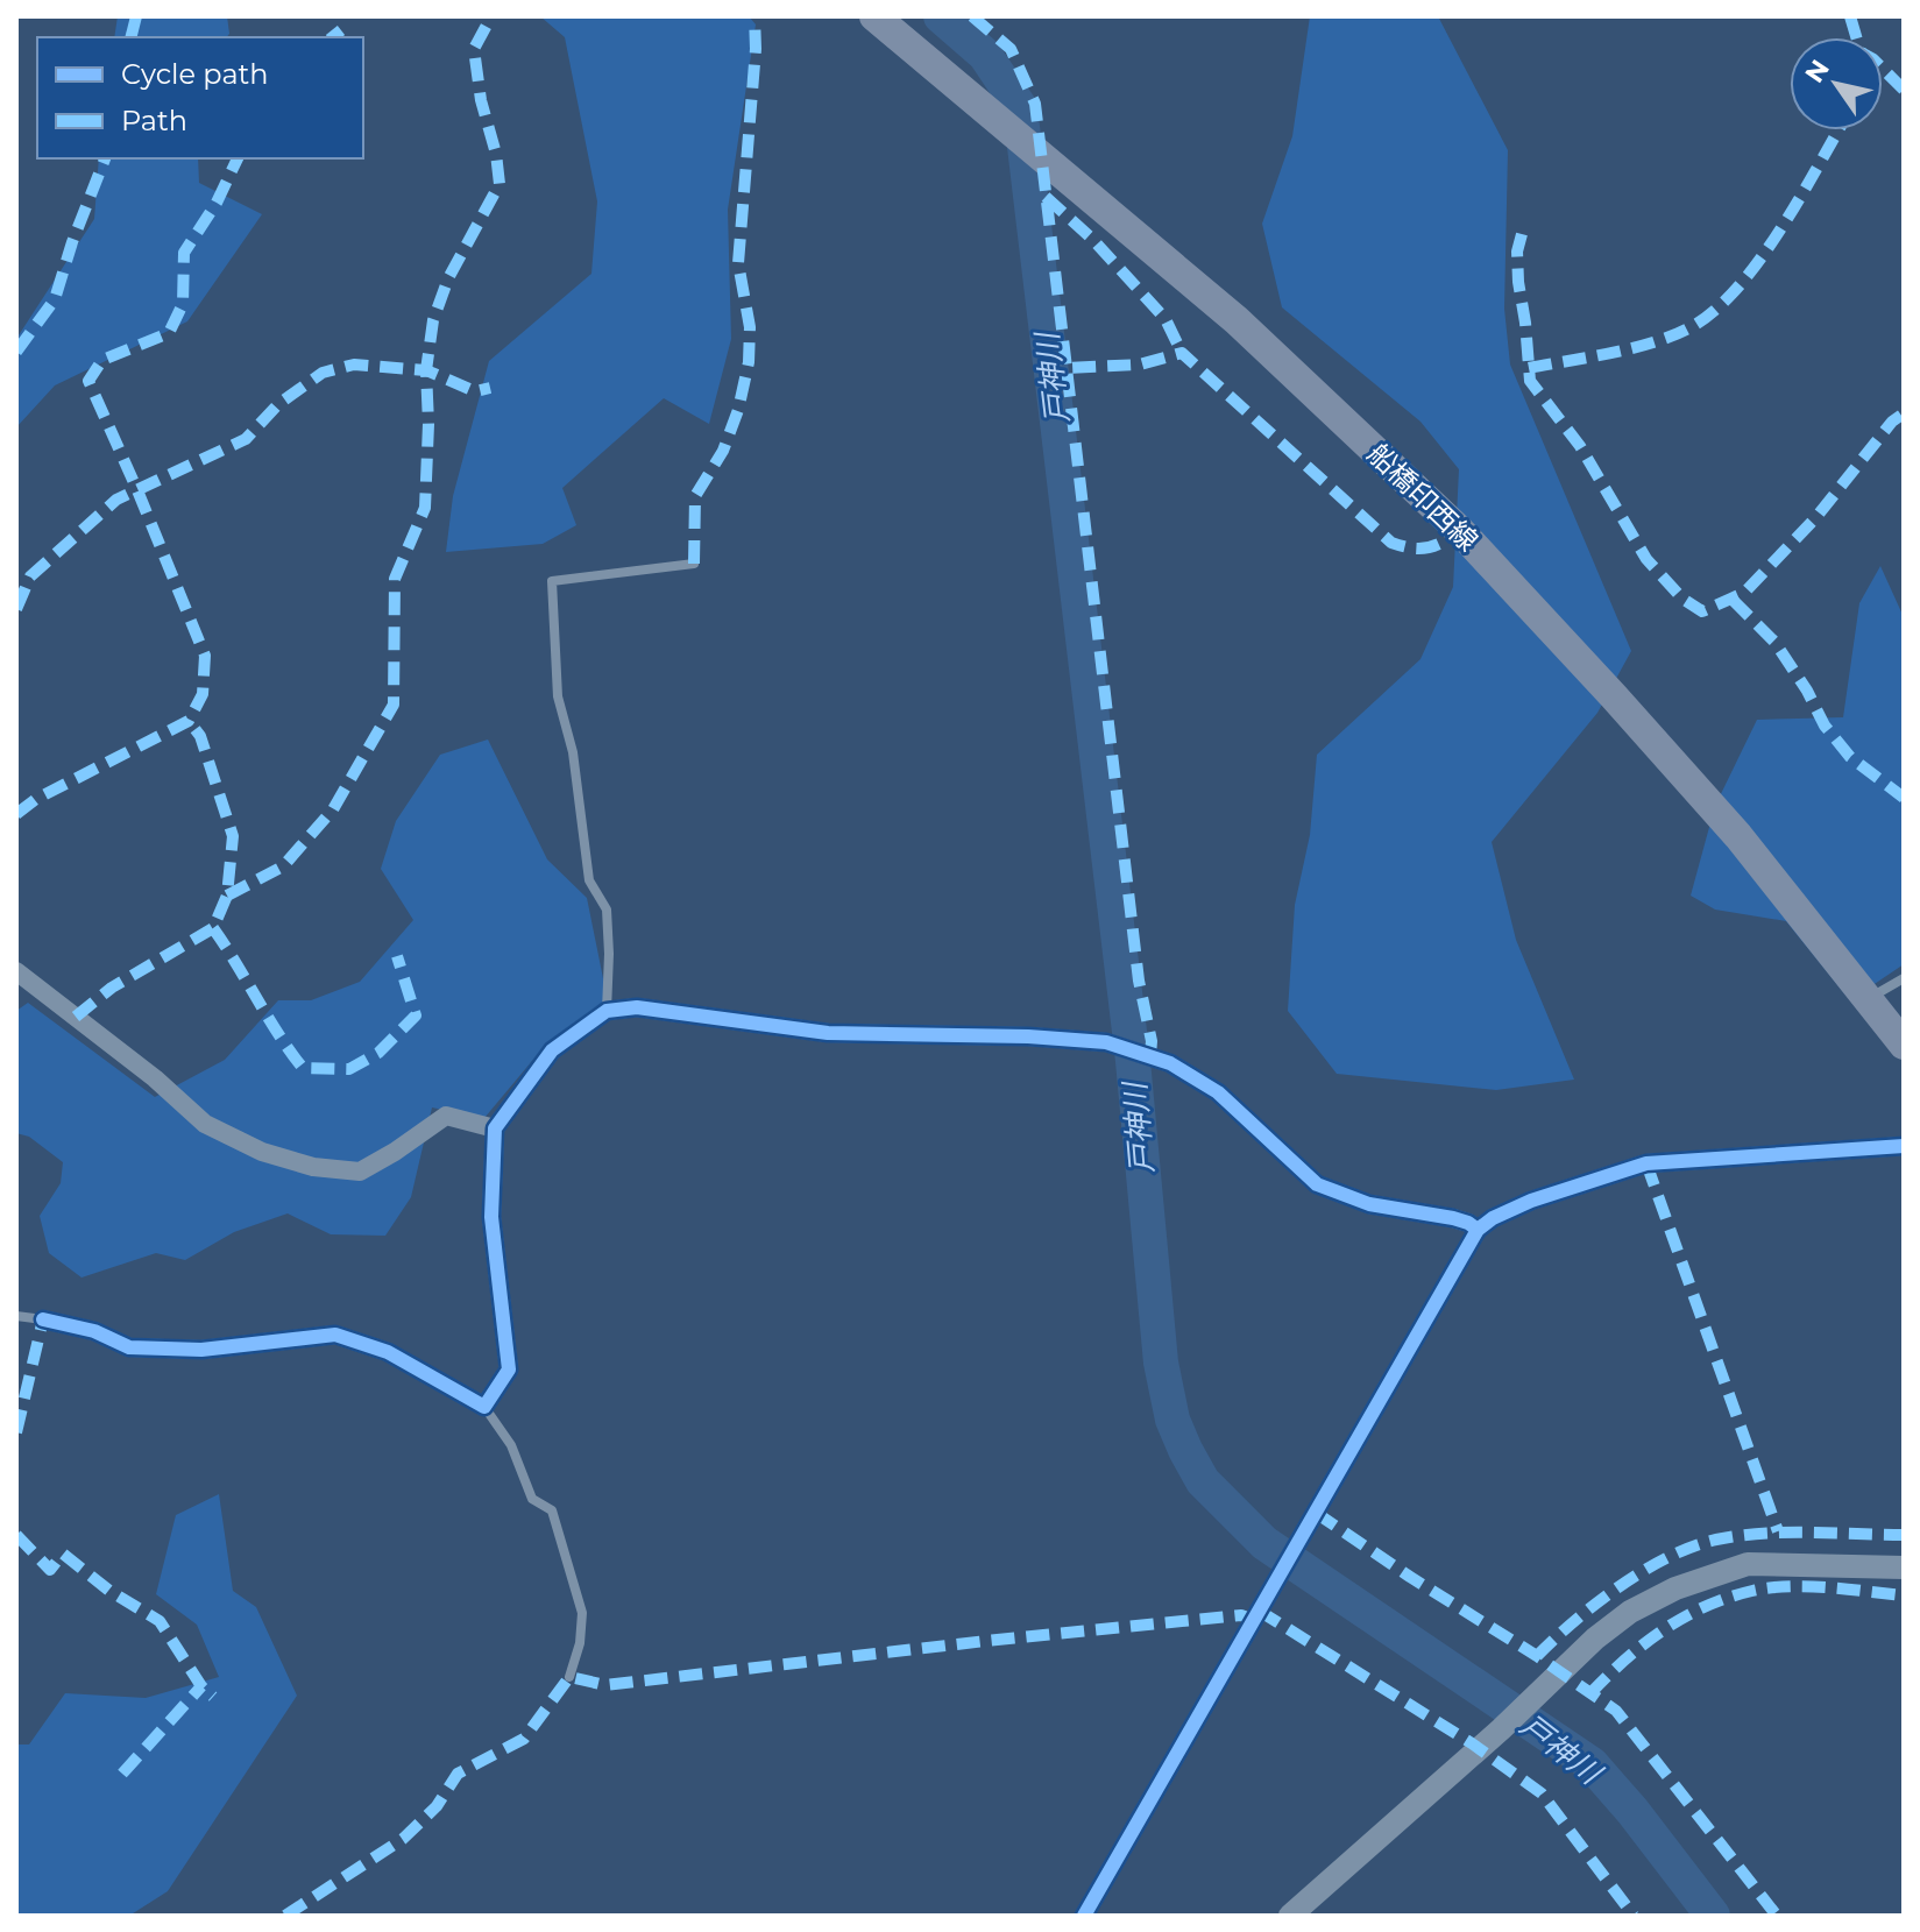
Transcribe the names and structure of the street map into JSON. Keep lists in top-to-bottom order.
{
  "streets": {
    "main road": ["船橋印西線"]
  },
  "water": ["戸神川"],
  "legend": ["Cycle path", "Path"],
  "north": "top left"
}
